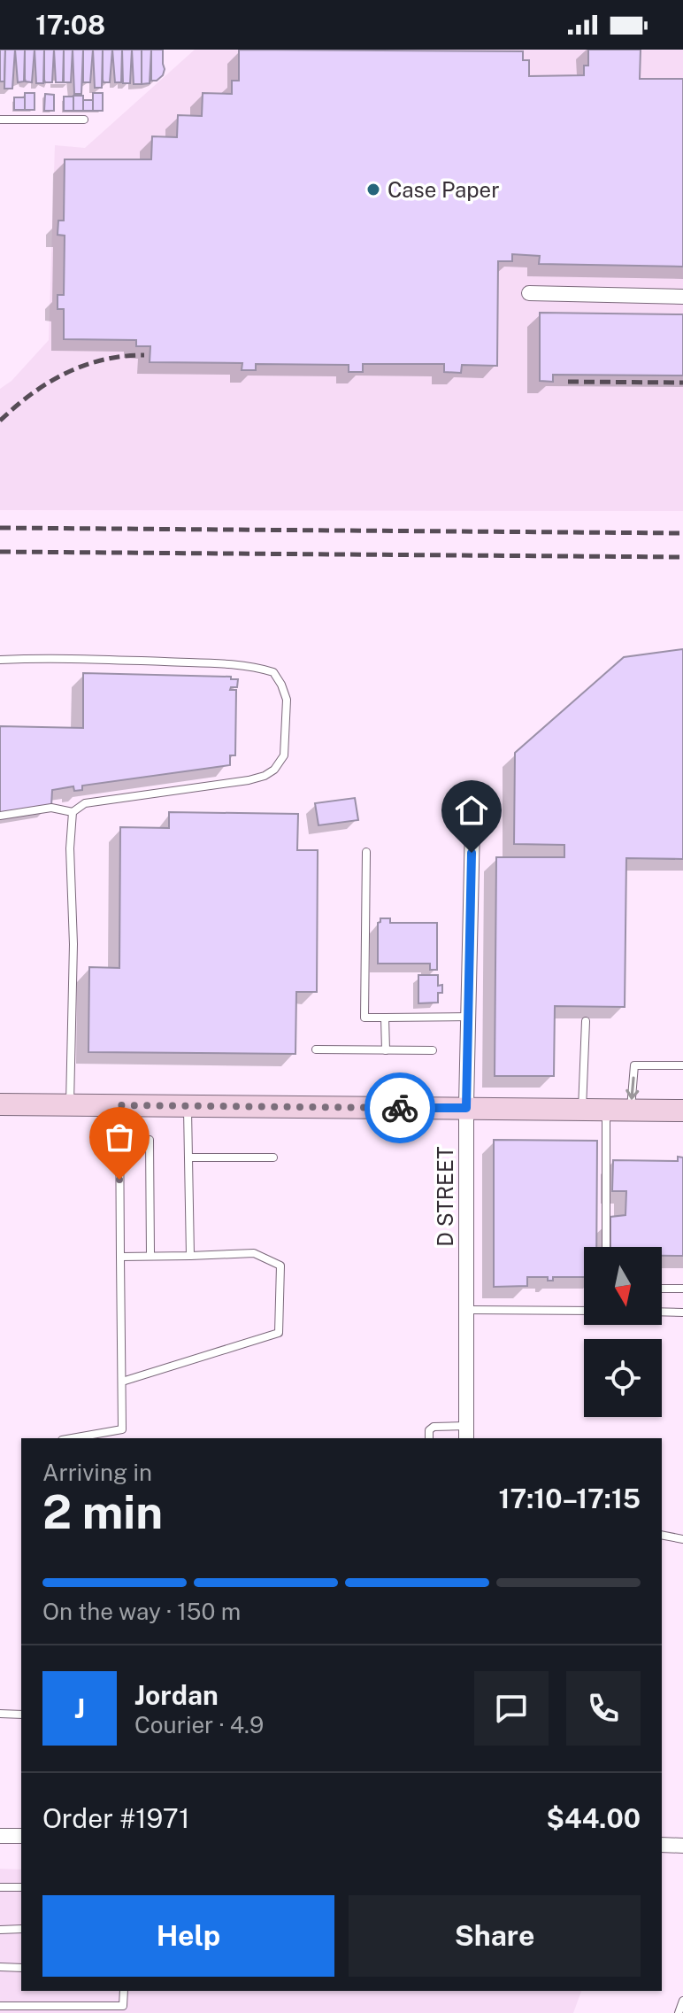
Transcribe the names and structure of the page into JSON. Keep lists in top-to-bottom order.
{
  "streets": {
    "street": ["D STREET"]
  },
  "places": ["Case Paper"],
  "north": "bottom",
  "page": {
    "status": "17:08",
    "heading": ["2 min", "Arriving in", "17:10–17:15"],
    "panel": [
      "Jordan",
      "Courier · 4.9",
      "Order #1971",
      "$44.00"
    ],
    "bar": "On the way · 150 m",
    "round": "J",
    "buttons": ["Help", "Share"]
  }
}
